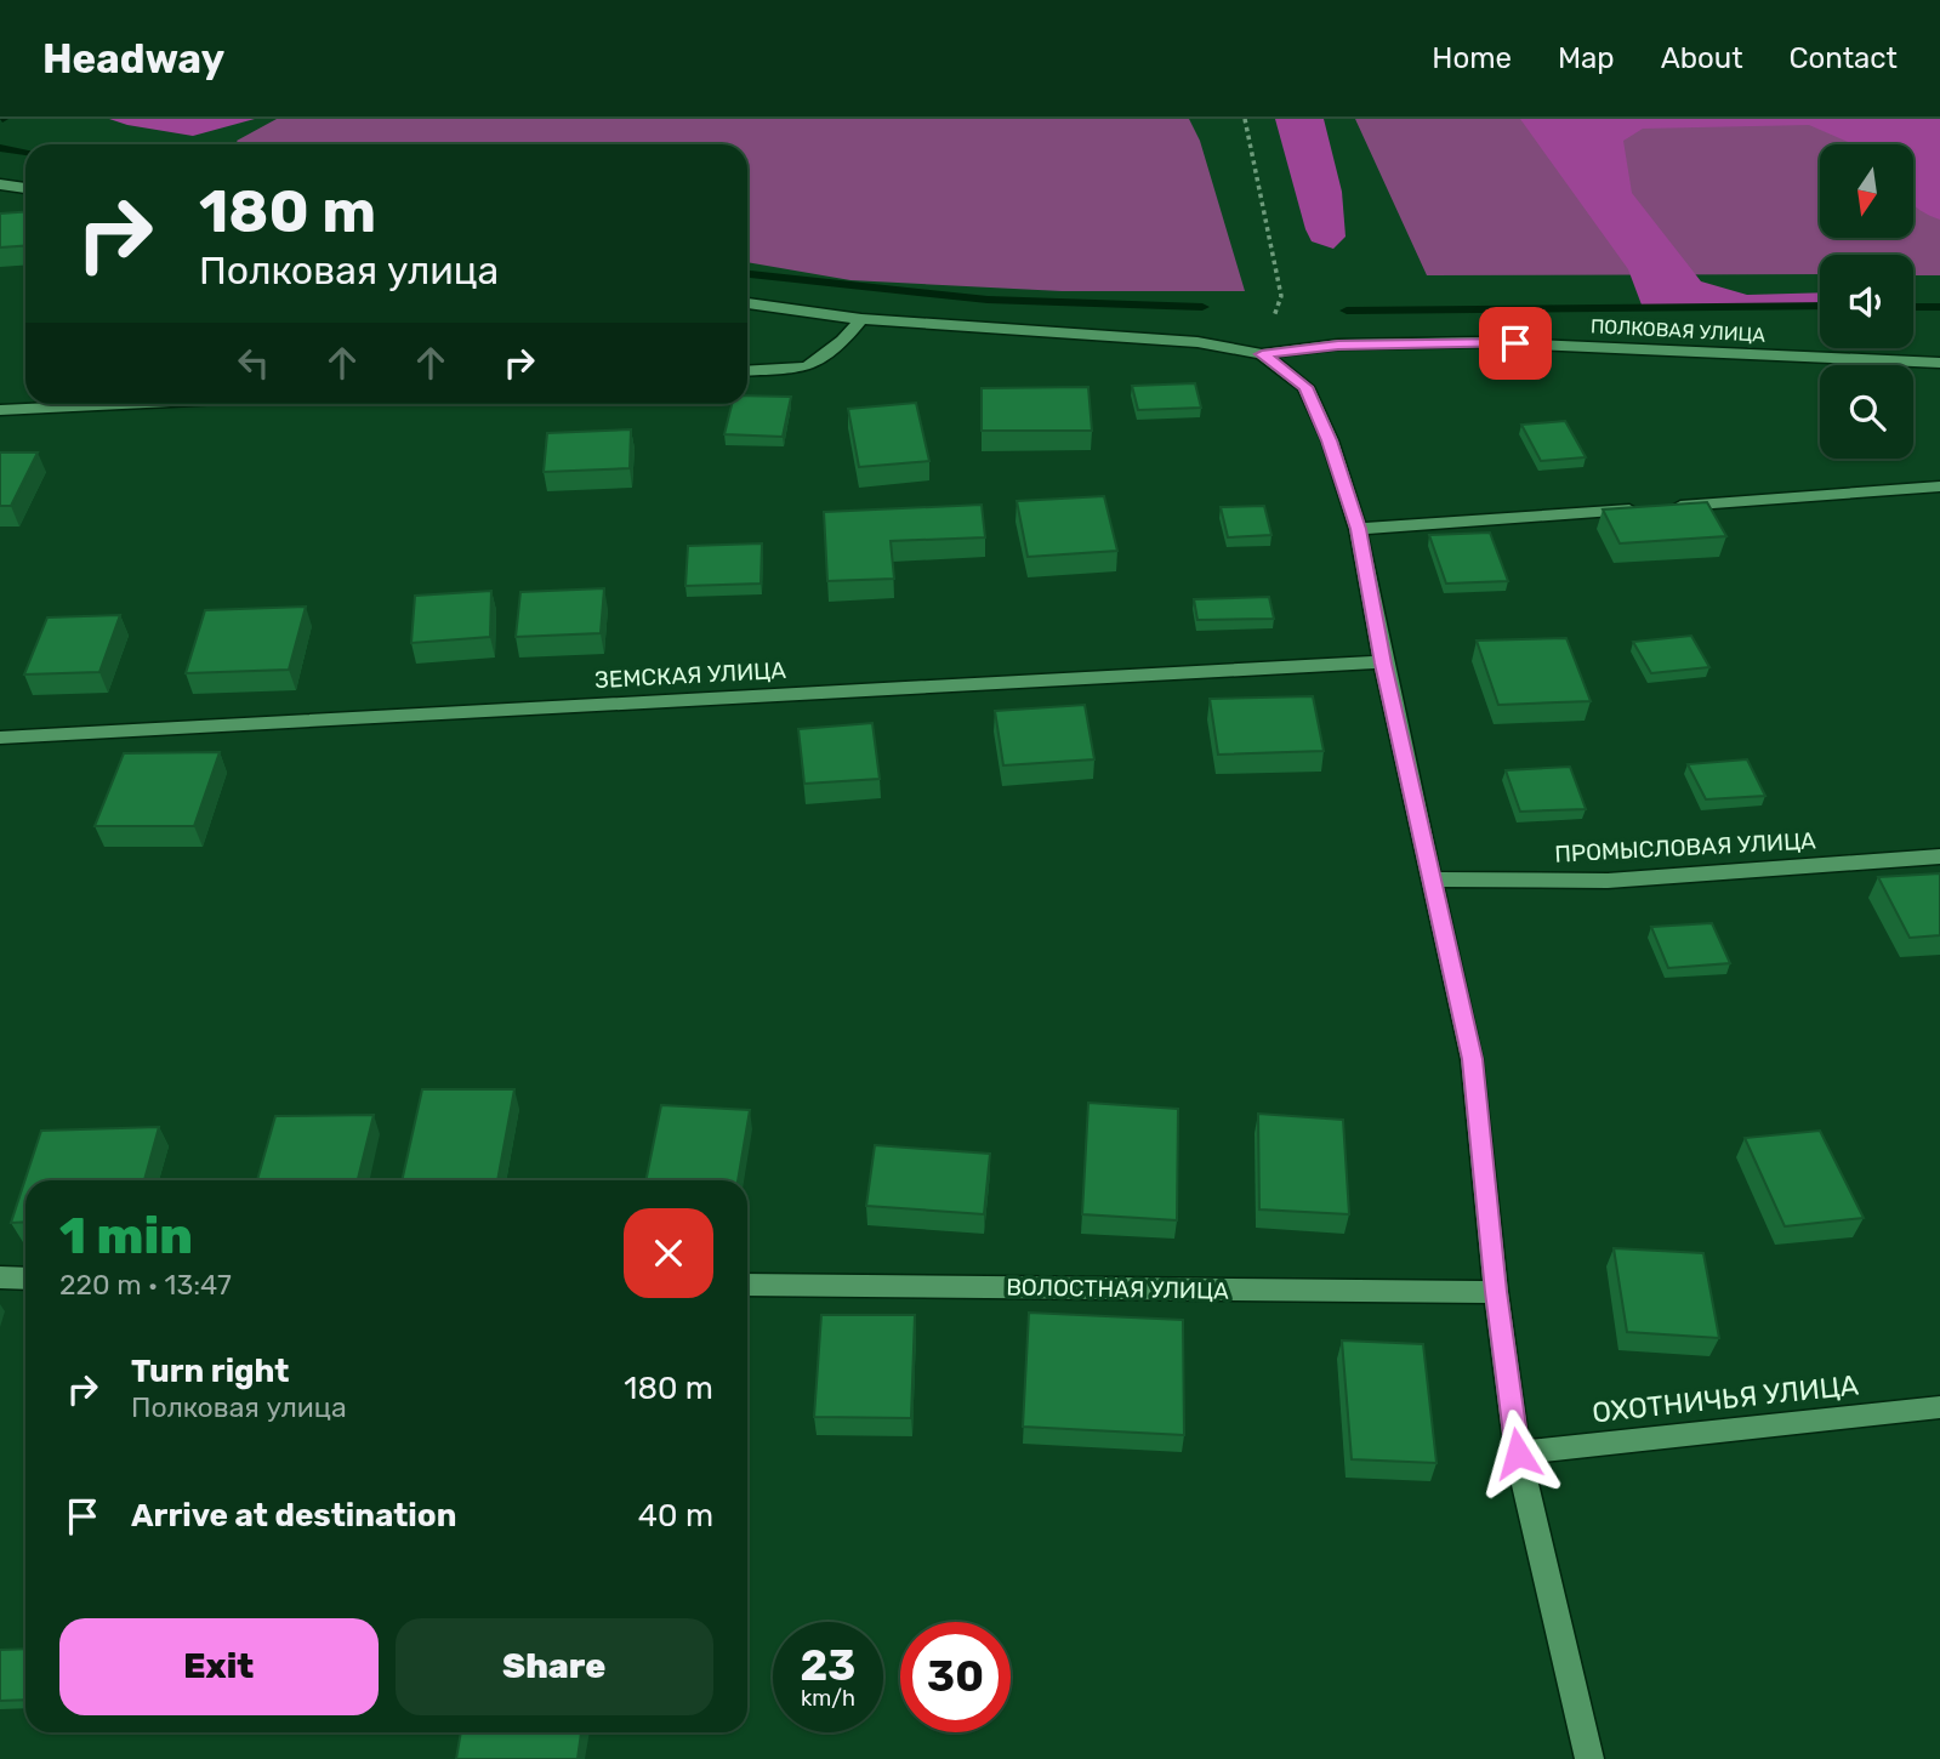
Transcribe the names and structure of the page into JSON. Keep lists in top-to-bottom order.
{
  "streets": {
    "street": [
      "ПОЛКОВАЯ УЛИЦА",
      "ЗЕМСКАЯ УЛИЦА",
      "ПРОМЫСЛОВАЯ УЛИЦА",
      "ВОЛОСТНАЯ УЛИЦА",
      "ОХОТНИЧЬЯ УЛИЦА"
    ]
  },
  "north": "bottom",
  "page": {
    "header": "Headway",
    "nav": [
      "Home",
      "Map",
      "About",
      "Contact"
    ],
    "turn": ["180 m", "Полковая улица"],
    "heading": ["1 min", "220 m · 13:47"],
    "list": [
      {
        "name": "Turn right",
        "note": "Полковая улица",
        "value": "180 m"
      },
      {
        "name": "Arrive at destination",
        "value": "40 m"
      }
    ],
    "buttons": ["Exit", "Share"],
    "speed": "23 km/h",
    "limit": "30"
  }
}
